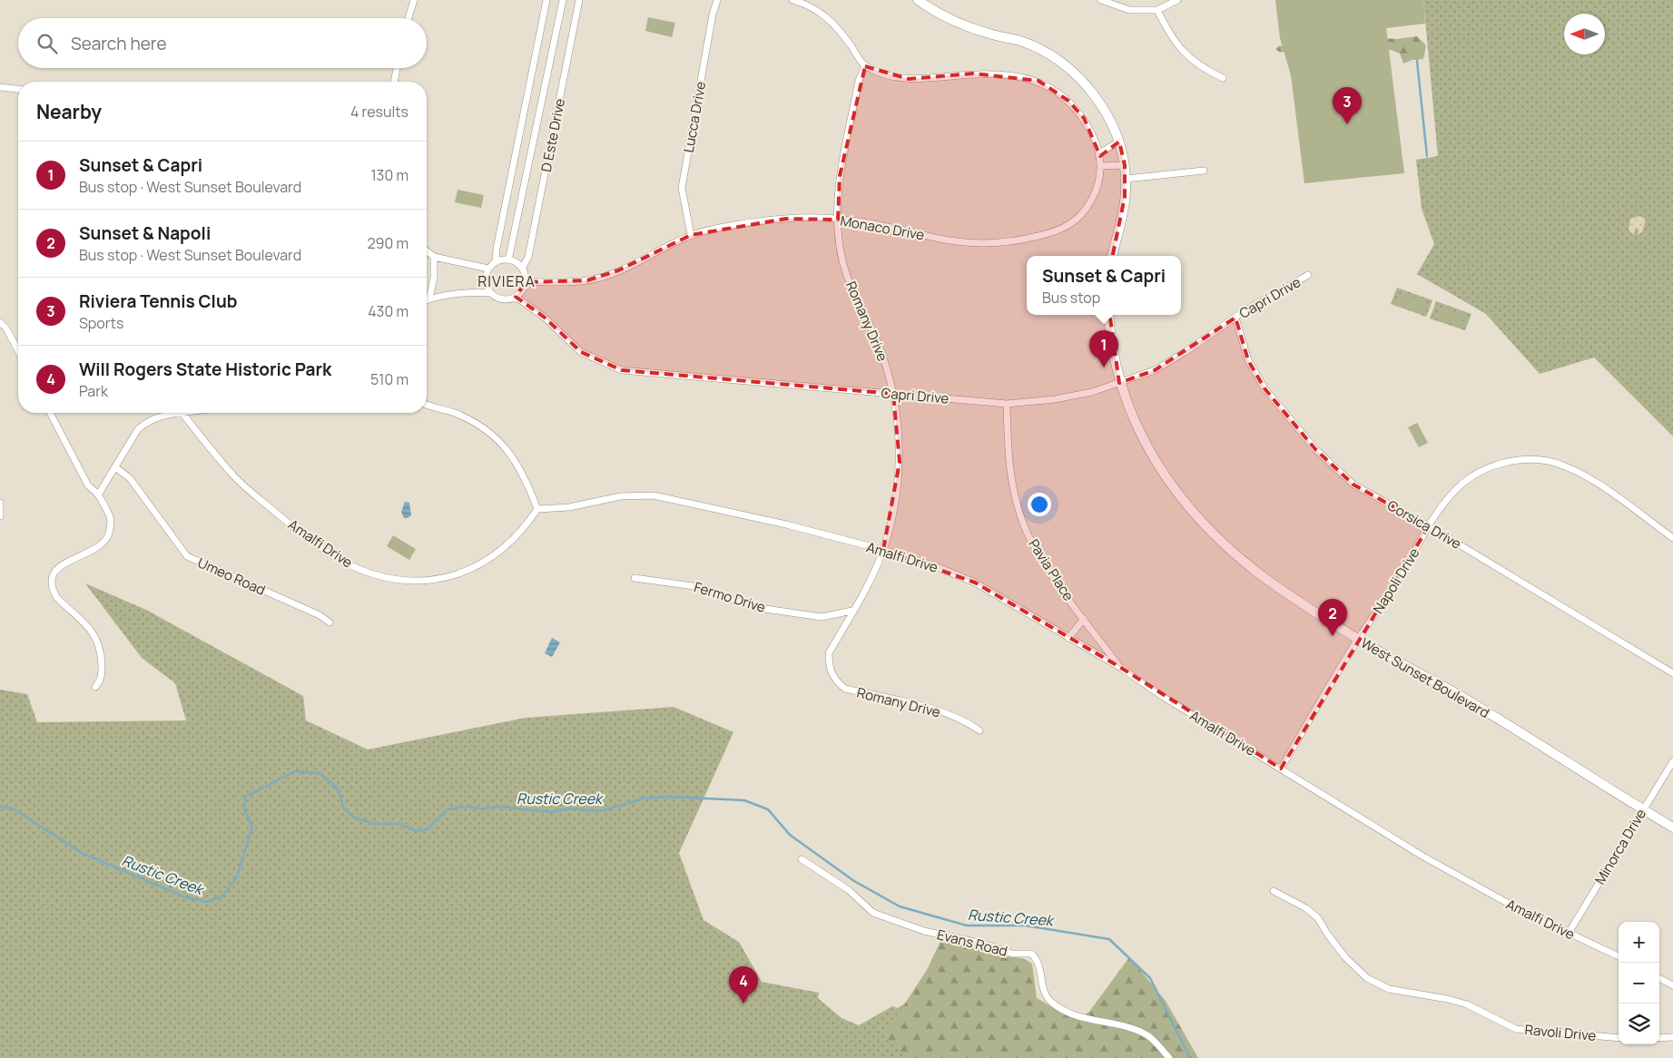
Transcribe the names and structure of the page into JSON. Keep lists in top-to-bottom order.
{
  "streets": {
    "main road": ["West Sunset Boulevard"],
    "street": [
      "Lucca Drive",
      "D Este Drive",
      "Monaco Drive",
      "Capri Drive",
      "Romany Drive",
      "Corsica Drive",
      "Amalfi Drive",
      "Pavia Place",
      "Umeo Road",
      "Napoli Drive",
      "Fermo Drive",
      "Minorca Drive",
      "Evans Road",
      "Ravoli Drive"
    ]
  },
  "crossings": [
    ["Lucca Drive", "Monaco Drive"],
    ["D Este Drive", "Monaco Drive"],
    ["D Este Drive", "Capri Drive"],
    ["Monaco Drive", "Capri Drive"],
    ["Monaco Drive", "Romany Drive"],
    ["Capri Drive", "Romany Drive"],
    ["Capri Drive", "Corsica Drive"],
    ["Capri Drive", "Pavia Place"],
    ["Capri Drive", "West Sunset Boulevard"],
    ["Romany Drive", "Amalfi Drive"],
    ["Romany Drive", "Fermo Drive"],
    ["Corsica Drive", "Napoli Drive"],
    ["Amalfi Drive", "Pavia Place"],
    ["Amalfi Drive", "Napoli Drive"],
    ["Amalfi Drive", "Minorca Drive"],
    ["Napoli Drive", "West Sunset Boulevard"],
    ["West Sunset Boulevard", "Minorca Drive"]
  ],
  "districts": ["RIVIERA"],
  "water": ["Rustic Creek"],
  "north": "left",
  "page": {
    "search": "Search here",
    "heading": ["Nearby", "4 results"],
    "pins": [
      "3",
      "1",
      "2",
      "4"
    ],
    "list": [
      {
        "mark": "1",
        "name": "Sunset & Capri",
        "note": "Bus stop · West Sunset Boulevard",
        "value": "130 m"
      },
      {
        "mark": "2",
        "name": "Sunset & Napoli",
        "note": "Bus stop · West Sunset Boulevard",
        "value": "290 m"
      },
      {
        "mark": "3",
        "name": "Riviera Tennis Club",
        "note": "Sports",
        "value": "430 m"
      },
      {
        "mark": "4",
        "name": "Will Rogers State Historic Park",
        "note": "Park",
        "value": "510 m"
      }
    ],
    "popup": ["Sunset & Capri", "Bus stop"],
    "map_buttons": ["+", "−"]
  }
}
